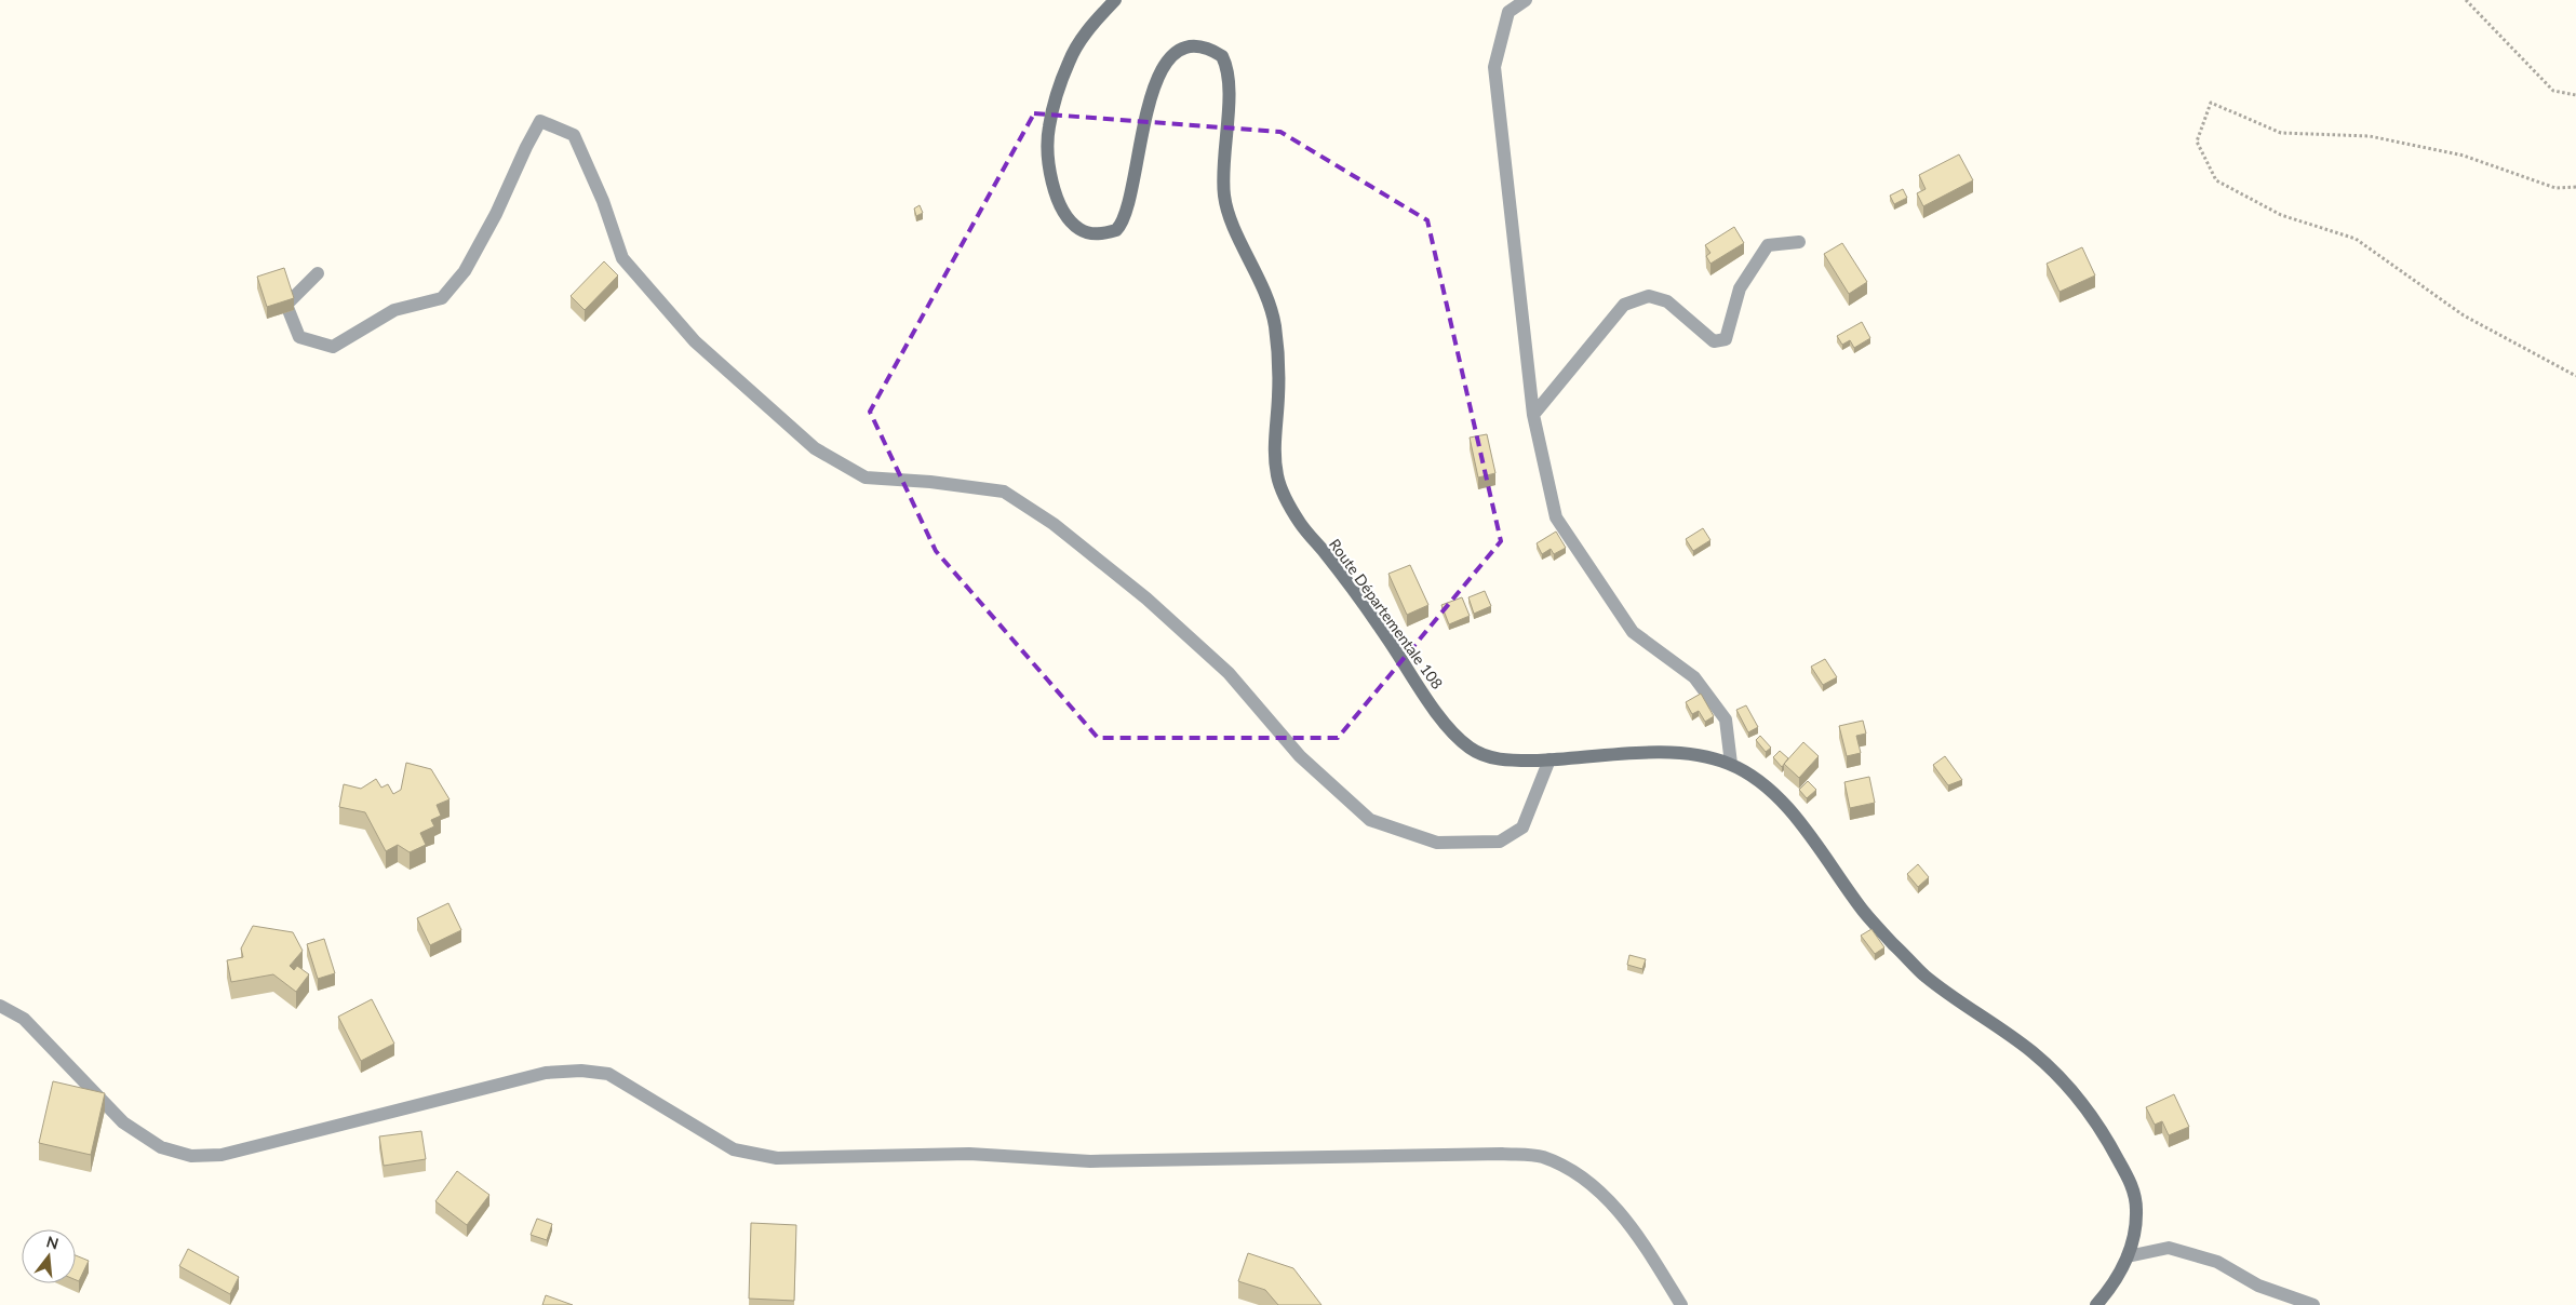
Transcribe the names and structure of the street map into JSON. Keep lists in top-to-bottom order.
{
  "streets": {
    "main road": ["Route Départementale 108"]
  },
  "north": "top"
}
